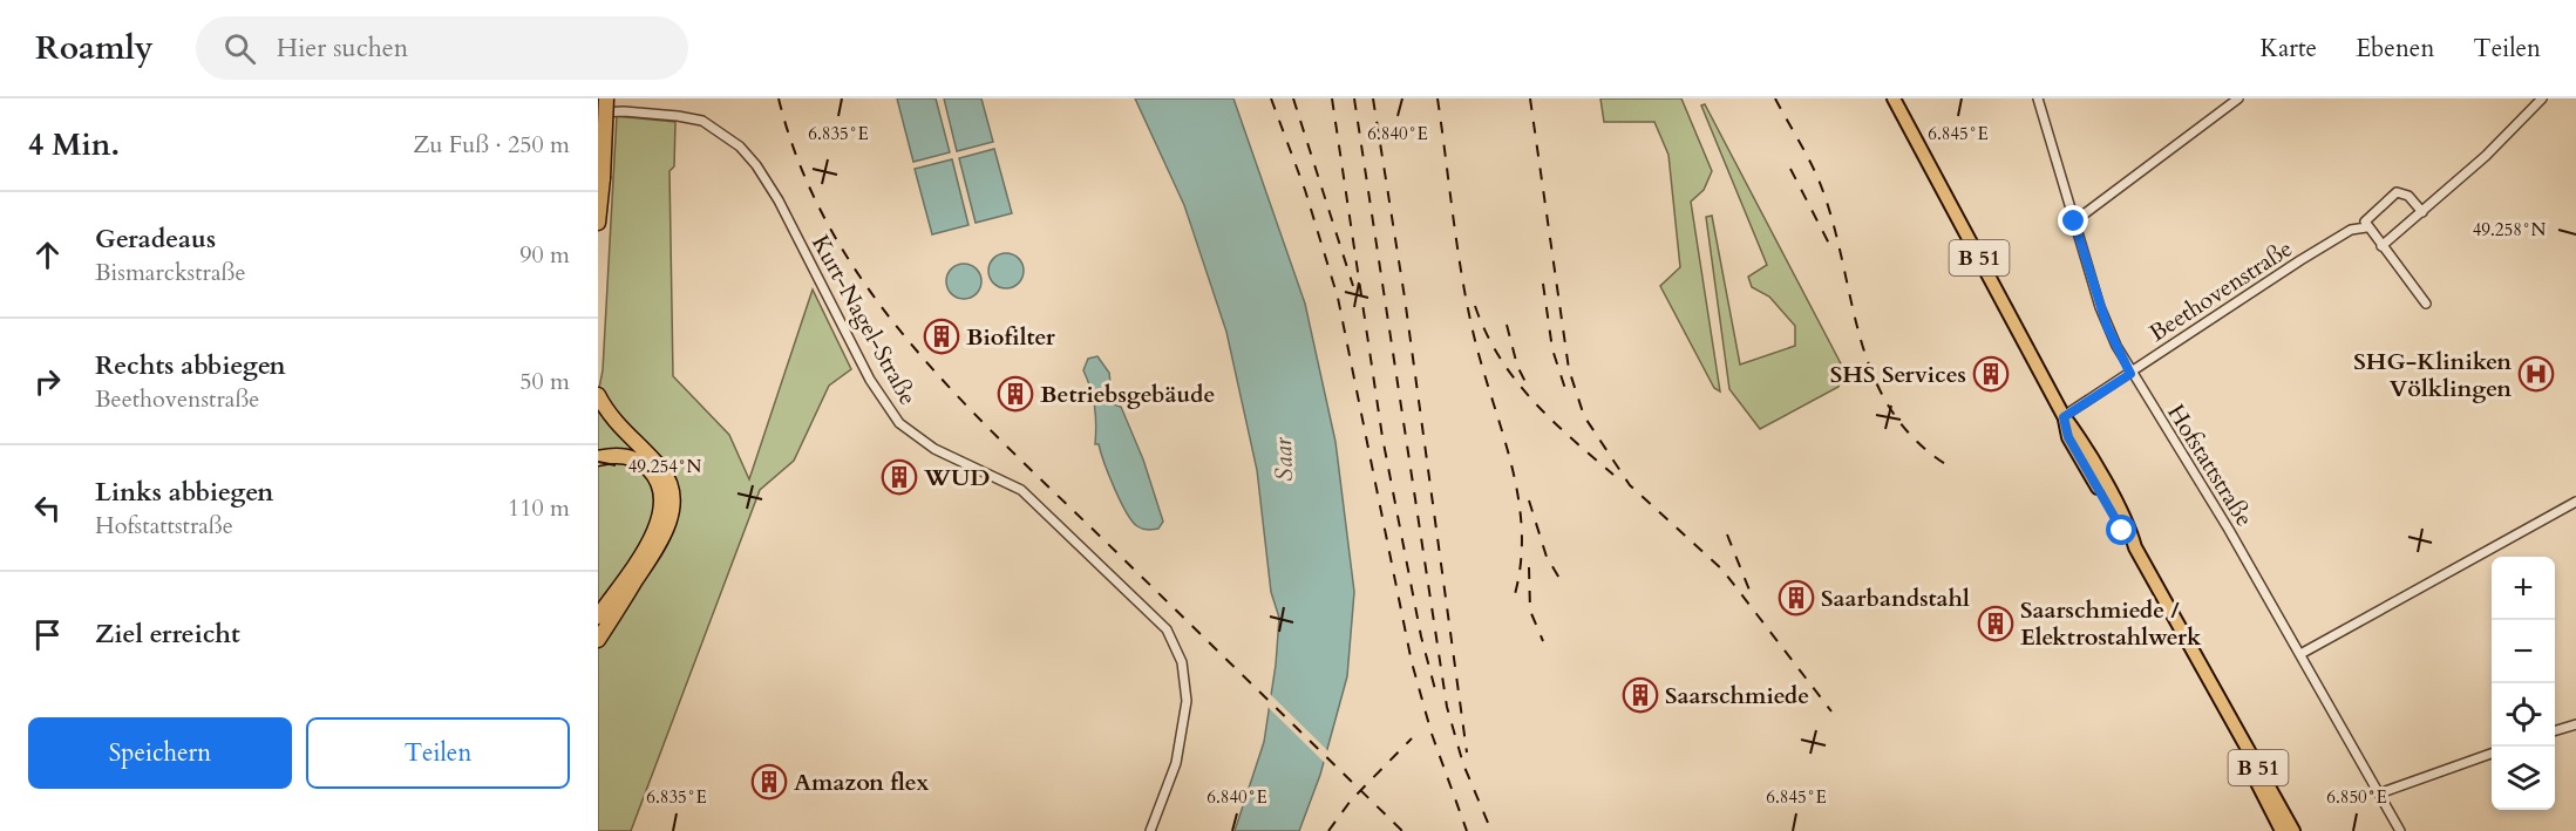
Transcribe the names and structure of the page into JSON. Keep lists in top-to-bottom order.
{
  "streets": {
    "main road": ["B 51"],
    "street": ["Beethovenstraße", "Kurt-Nagel-Straße", "Hofstattstraße"]
  },
  "crossings": [
    ["B 51", "Beethovenstraße"],
    ["Beethovenstraße", "Hofstattstraße"]
  ],
  "water": ["Saar"],
  "places": {
    "building": [
      "Biofilter",
      "SHS Services",
      "Betriebsgebäude",
      "WUD",
      "Saarbandstahl",
      "Saarschmiede / Elektrostahlwerk",
      "Saarschmiede",
      "Amazon flex"
    ],
    "hospital": ["SHG-Kliniken Völklingen"]
  },
  "page": {
    "header": "Roamly",
    "search": "Hier suchen",
    "nav": ["Karte", "Ebenen", "Teilen"],
    "heading": ["4 Min.", "Zu Fuß · 250 m"],
    "list": [
      ["Geradeaus", "Bismarckstraße", "90 m"],
      ["Rechts abbiegen", "Beethovenstraße", "50 m"],
      ["Links abbiegen", "Hofstattstraße", "110 m"],
      "Ziel erreicht"
    ],
    "map_buttons": ["+", "−"],
    "buttons": ["Speichern", "Teilen"]
  },
  "coordinates": [
    "6.835°E",
    "6.840°E",
    "6.845°E",
    "49.258°N",
    "49.254°N",
    "6.850°E"
  ]
}
